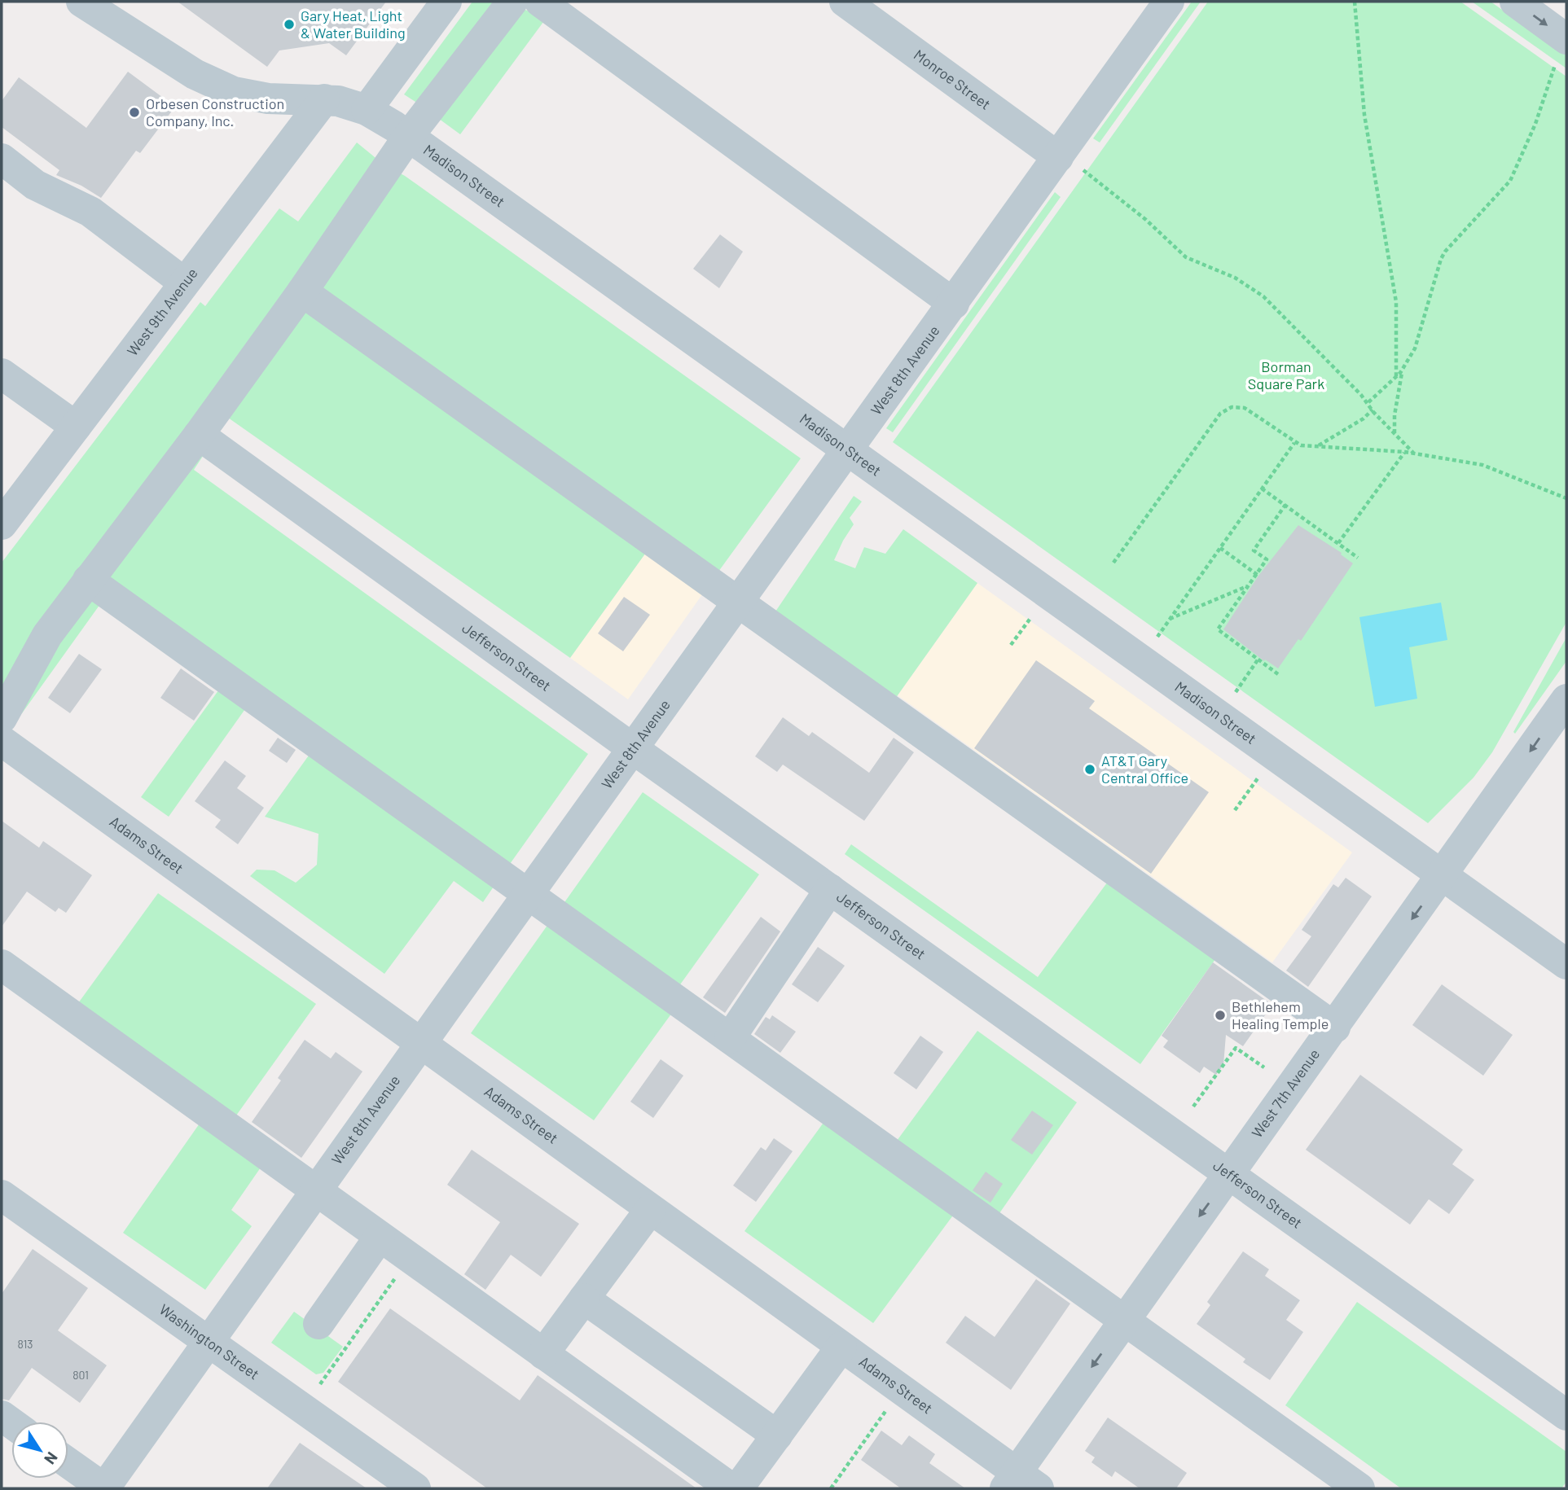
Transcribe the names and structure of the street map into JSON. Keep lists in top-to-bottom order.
{
  "streets": {
    "street": [
      "Monroe Street",
      "Madison Street",
      "West 9th Avenue",
      "West 8th Avenue",
      "Jefferson Street",
      "Adams Street",
      "West 7th Avenue",
      "Washington Street"
    ]
  },
  "crossings": [
    ["Monroe Street", "West 8th Avenue"],
    ["Madison Street", "West 9th Avenue"],
    ["Madison Street", "West 8th Avenue"],
    ["Madison Street", "West 7th Avenue"],
    ["West 8th Avenue", "Jefferson Street"],
    ["West 8th Avenue", "Adams Street"],
    ["West 8th Avenue", "Washington Street"],
    ["Jefferson Street", "West 7th Avenue"],
    ["Adams Street", "West 7th Avenue"]
  ],
  "one_way": ["West 7th Avenue"],
  "parks": ["Borman Square Park"],
  "places": [
    "Gary Heat, Light & Water Building",
    "Orbesen Construction Company, Inc.",
    "AT&T Gary Central Office",
    "Bethlehem Healing Temple"
  ],
  "house_numbers": ["813", "801"],
  "north": "bottom right"
}
